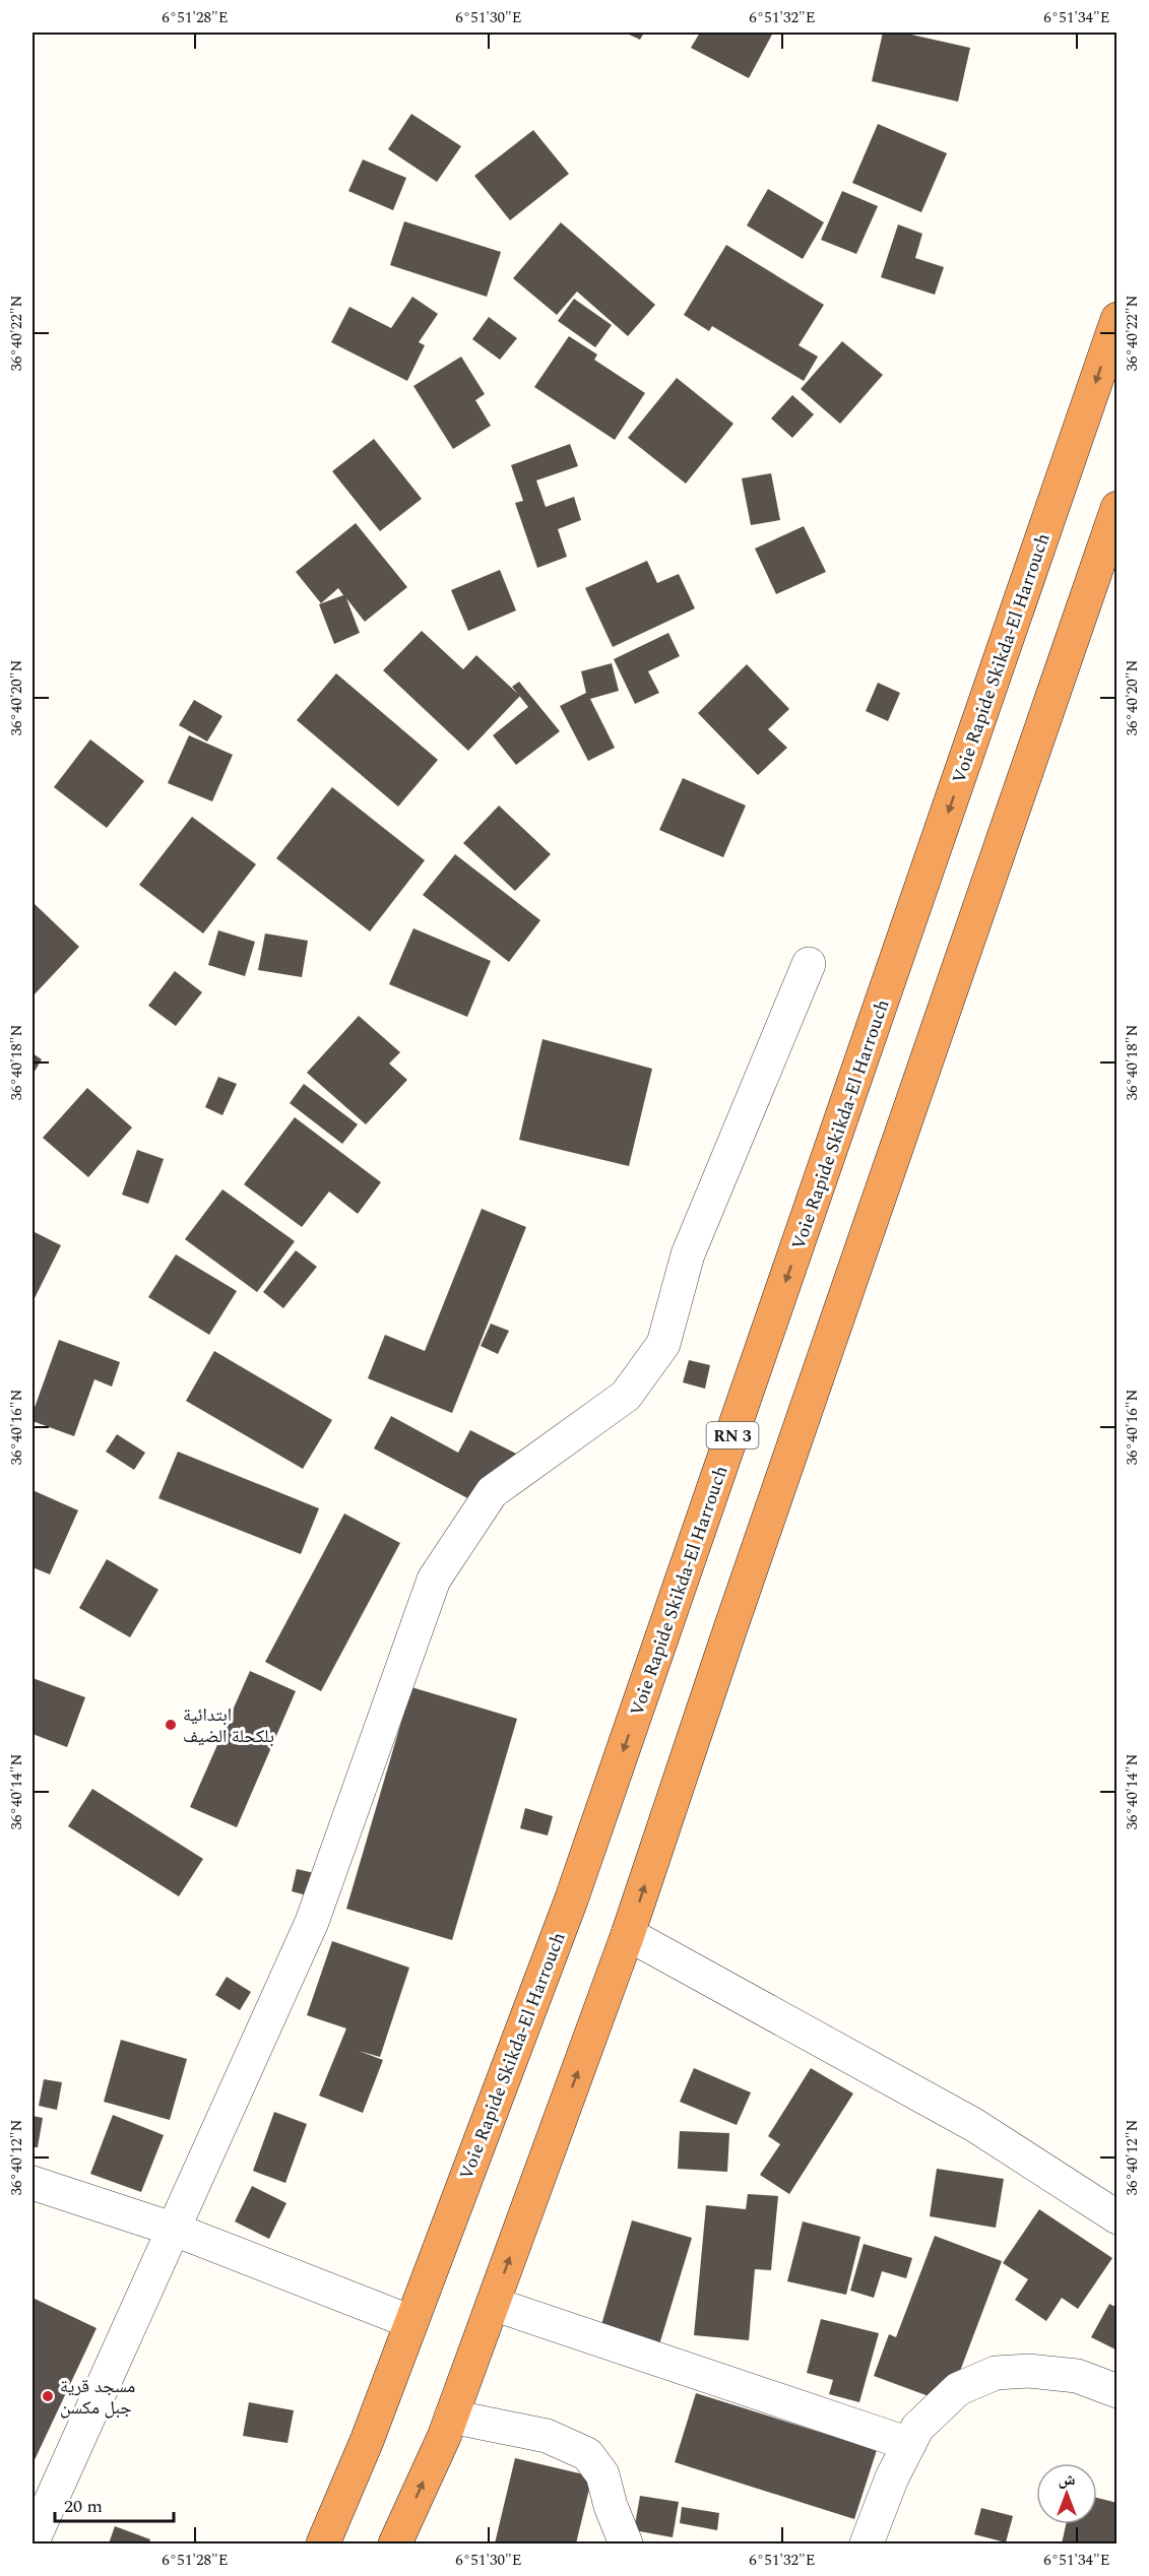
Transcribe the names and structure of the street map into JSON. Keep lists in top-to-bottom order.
{
  "streets": {
    "highway": ["Voie Rapide Skikda-El Harrouch", "RN 3"]
  },
  "places": ["ابتدائية بلكحلة الضيف", "مسجد قرية جبل مكسن"],
  "scale_bar": "20 m",
  "north": "top",
  "coordinates": [
    "6°51'28\"E",
    "6°51'30\"E",
    "6°51'32\"E",
    "6°51'34\"E",
    "36°40'22\"N",
    "36°40'20\"N",
    "36°40'18\"N",
    "36°40'16\"N",
    "36°40'14\"N",
    "36°40'12\"N"
  ]
}
